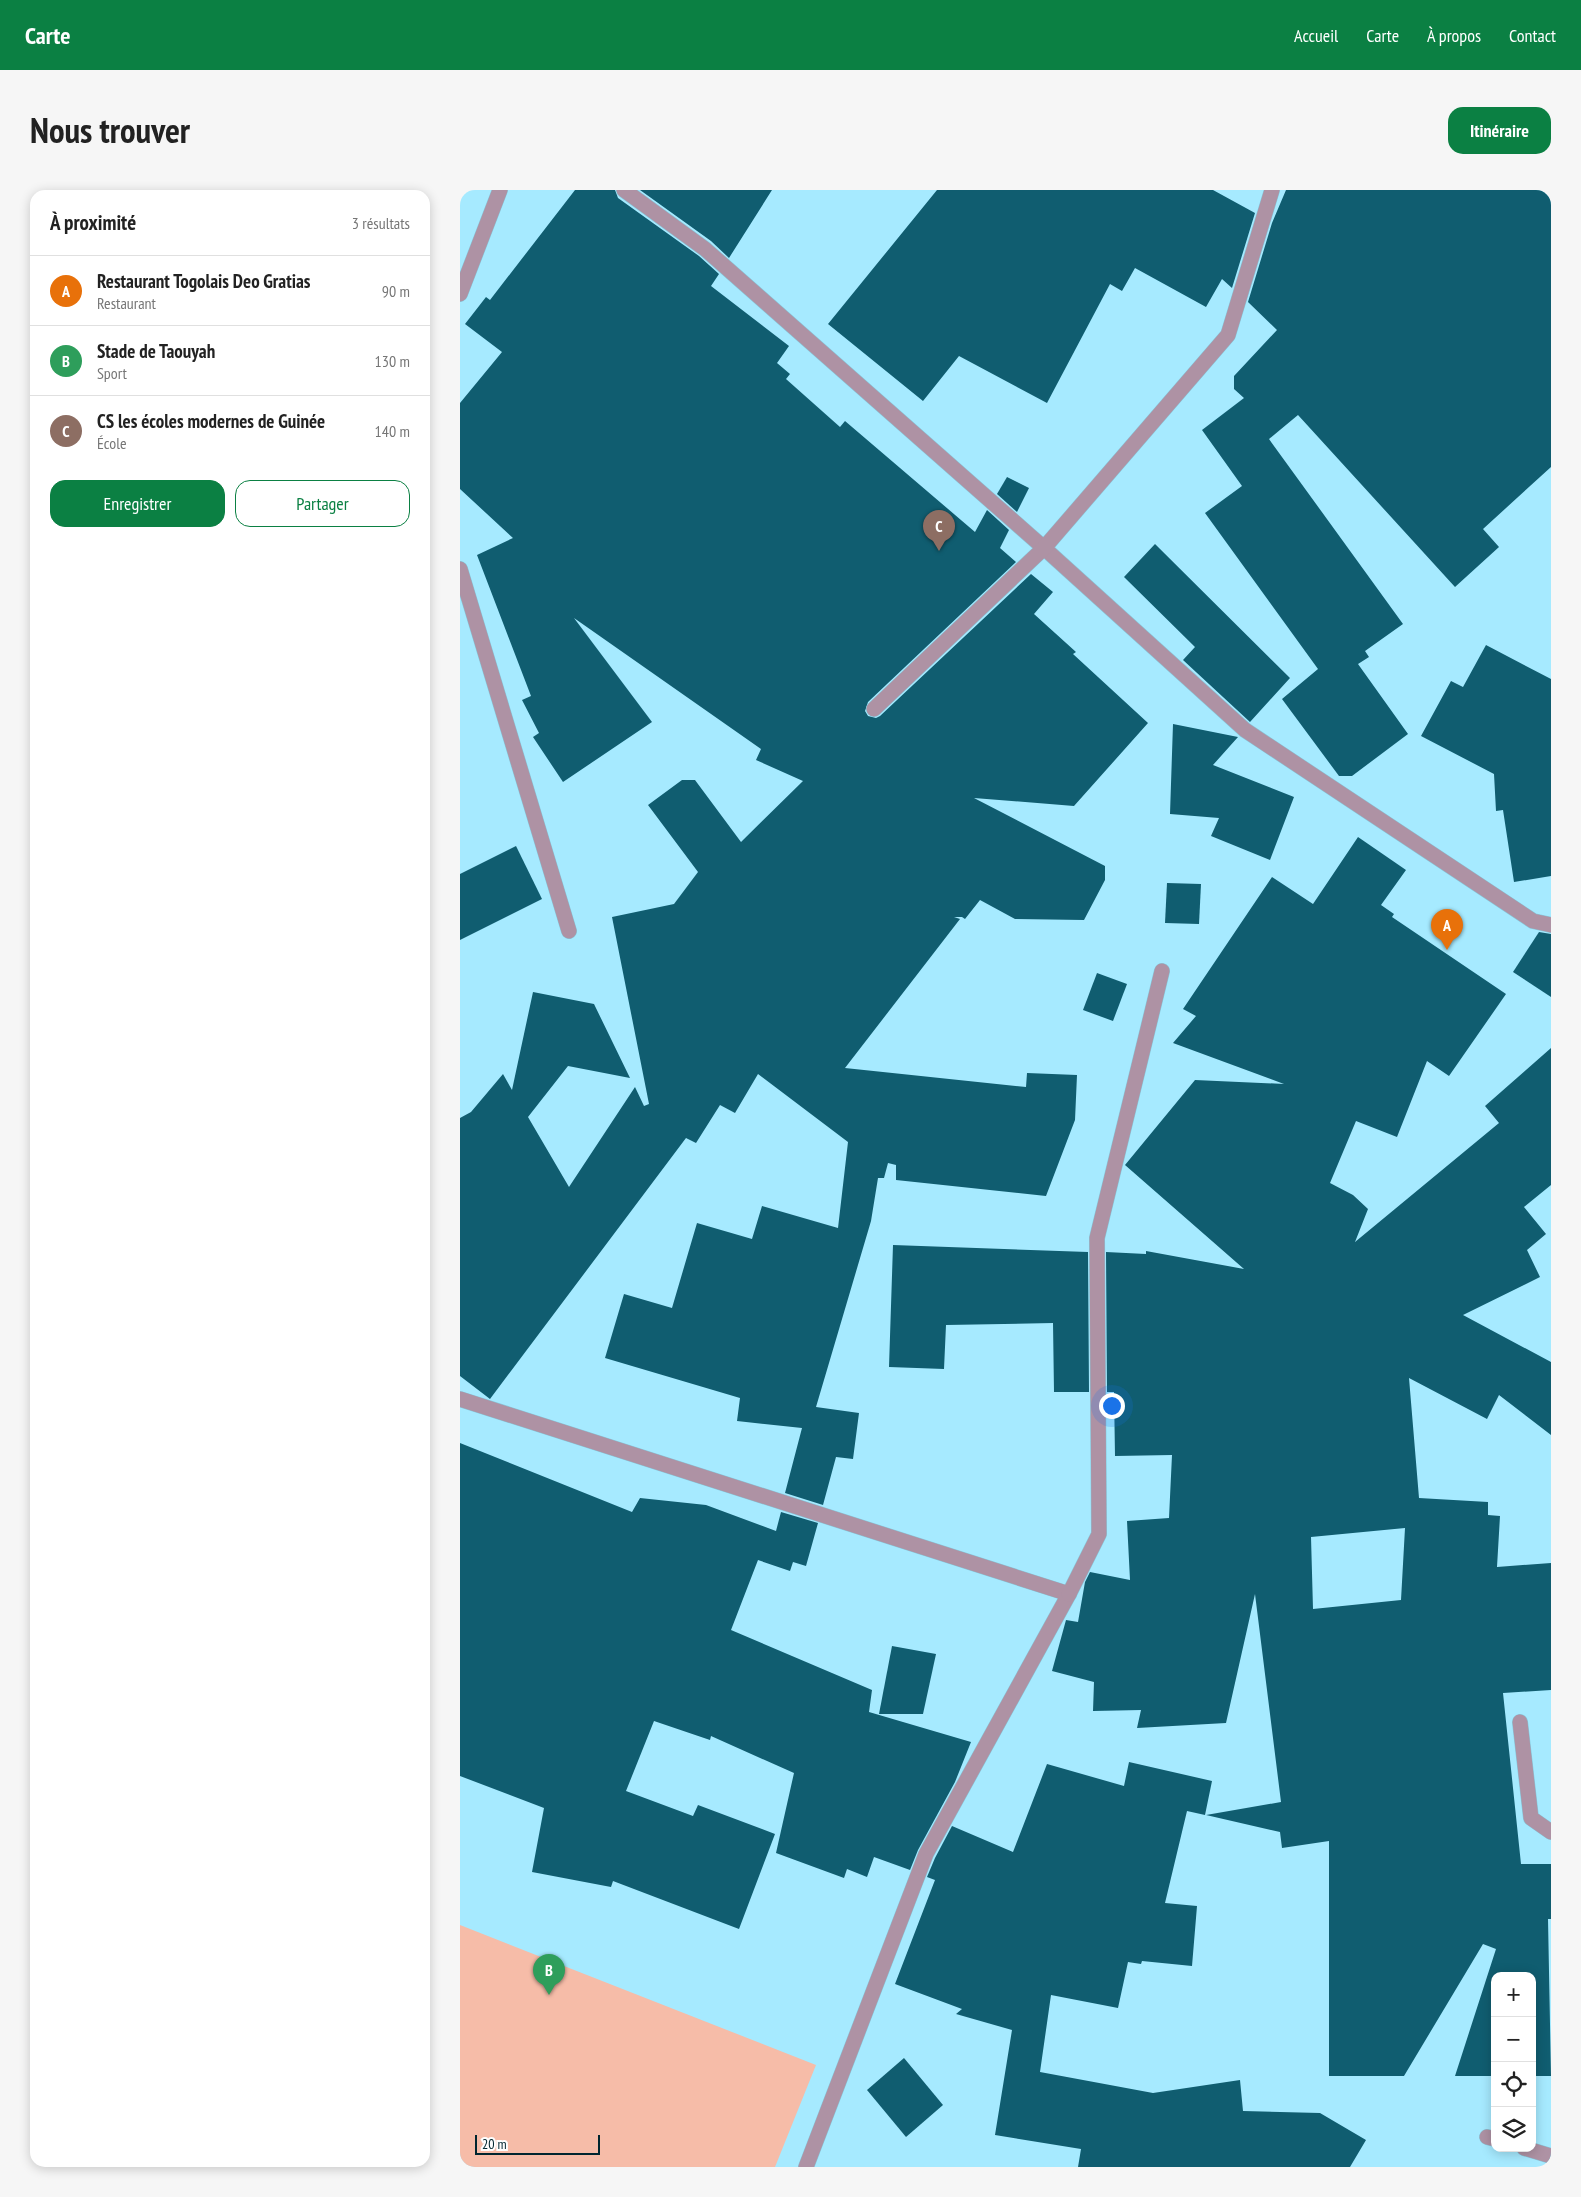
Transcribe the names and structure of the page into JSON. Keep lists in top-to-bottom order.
{
  "scale_bar": "20 m",
  "page": {
    "header": "Carte",
    "nav": [
      "Accueil",
      "Carte",
      "À propos",
      "Contact"
    ],
    "title": "Nous trouver",
    "buttons": [
      "Itinéraire",
      ["Enregistrer", "Partager"]
    ],
    "heading": ["À proximité", "3 résultats"],
    "list": [
      {
        "mark": "A",
        "name": "Restaurant Togolais Deo Gratias",
        "note": "Restaurant",
        "value": "90 m"
      },
      {
        "mark": "B",
        "name": "Stade de Taouyah",
        "note": "Sport",
        "value": "130 m"
      },
      {
        "mark": "C",
        "name": "CS les écoles modernes de Guinée",
        "note": "École",
        "value": "140 m"
      }
    ],
    "pins": ["C", "A", "B"],
    "map_buttons": ["+", "−"],
    "scale": "20 m"
  }
}
